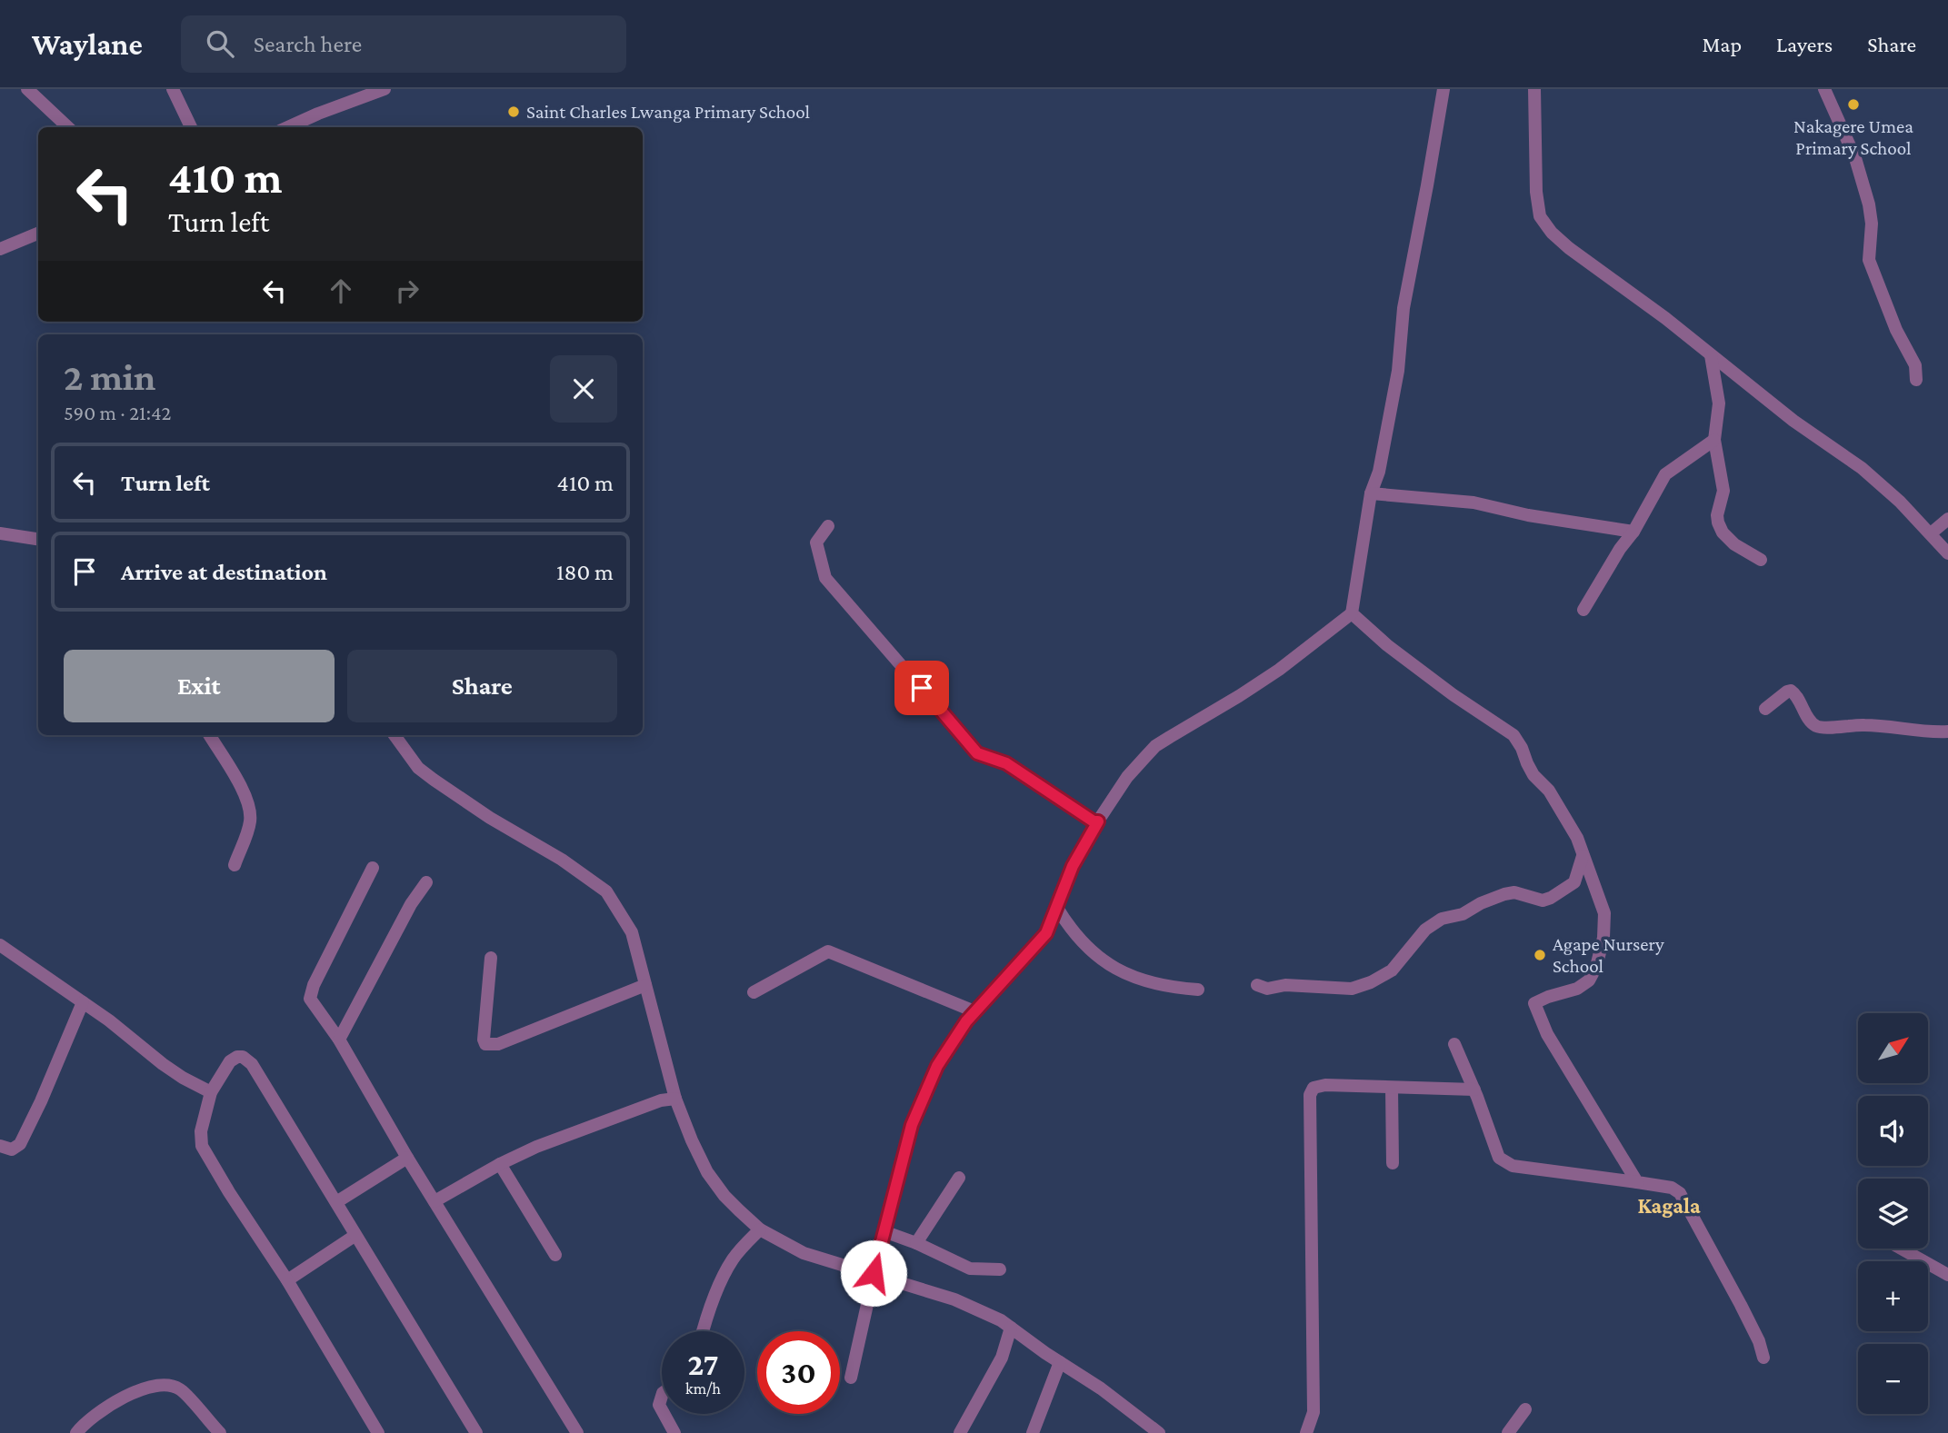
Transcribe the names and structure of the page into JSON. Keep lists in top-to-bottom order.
{
  "districts": ["Kagala"],
  "places": ["Nakagere Umea Primary School", "Saint Charles Lwanga Primary School", "Agape Nursery School"],
  "north": "top right",
  "page": {
    "header": "Waylane",
    "search": "Search here",
    "nav": ["Map", "Layers", "Share"],
    "turn": ["410 m", "Turn left"],
    "heading": ["2 min", "590 m · 21:42"],
    "list": [
      {
        "name": "Turn left",
        "value": "410 m"
      },
      {
        "name": "Arrive at destination",
        "value": "180 m"
      }
    ],
    "buttons": ["Exit", "Share"],
    "map_buttons": ["+", "−"],
    "speed": "27 km/h",
    "limit": "30"
  }
}
